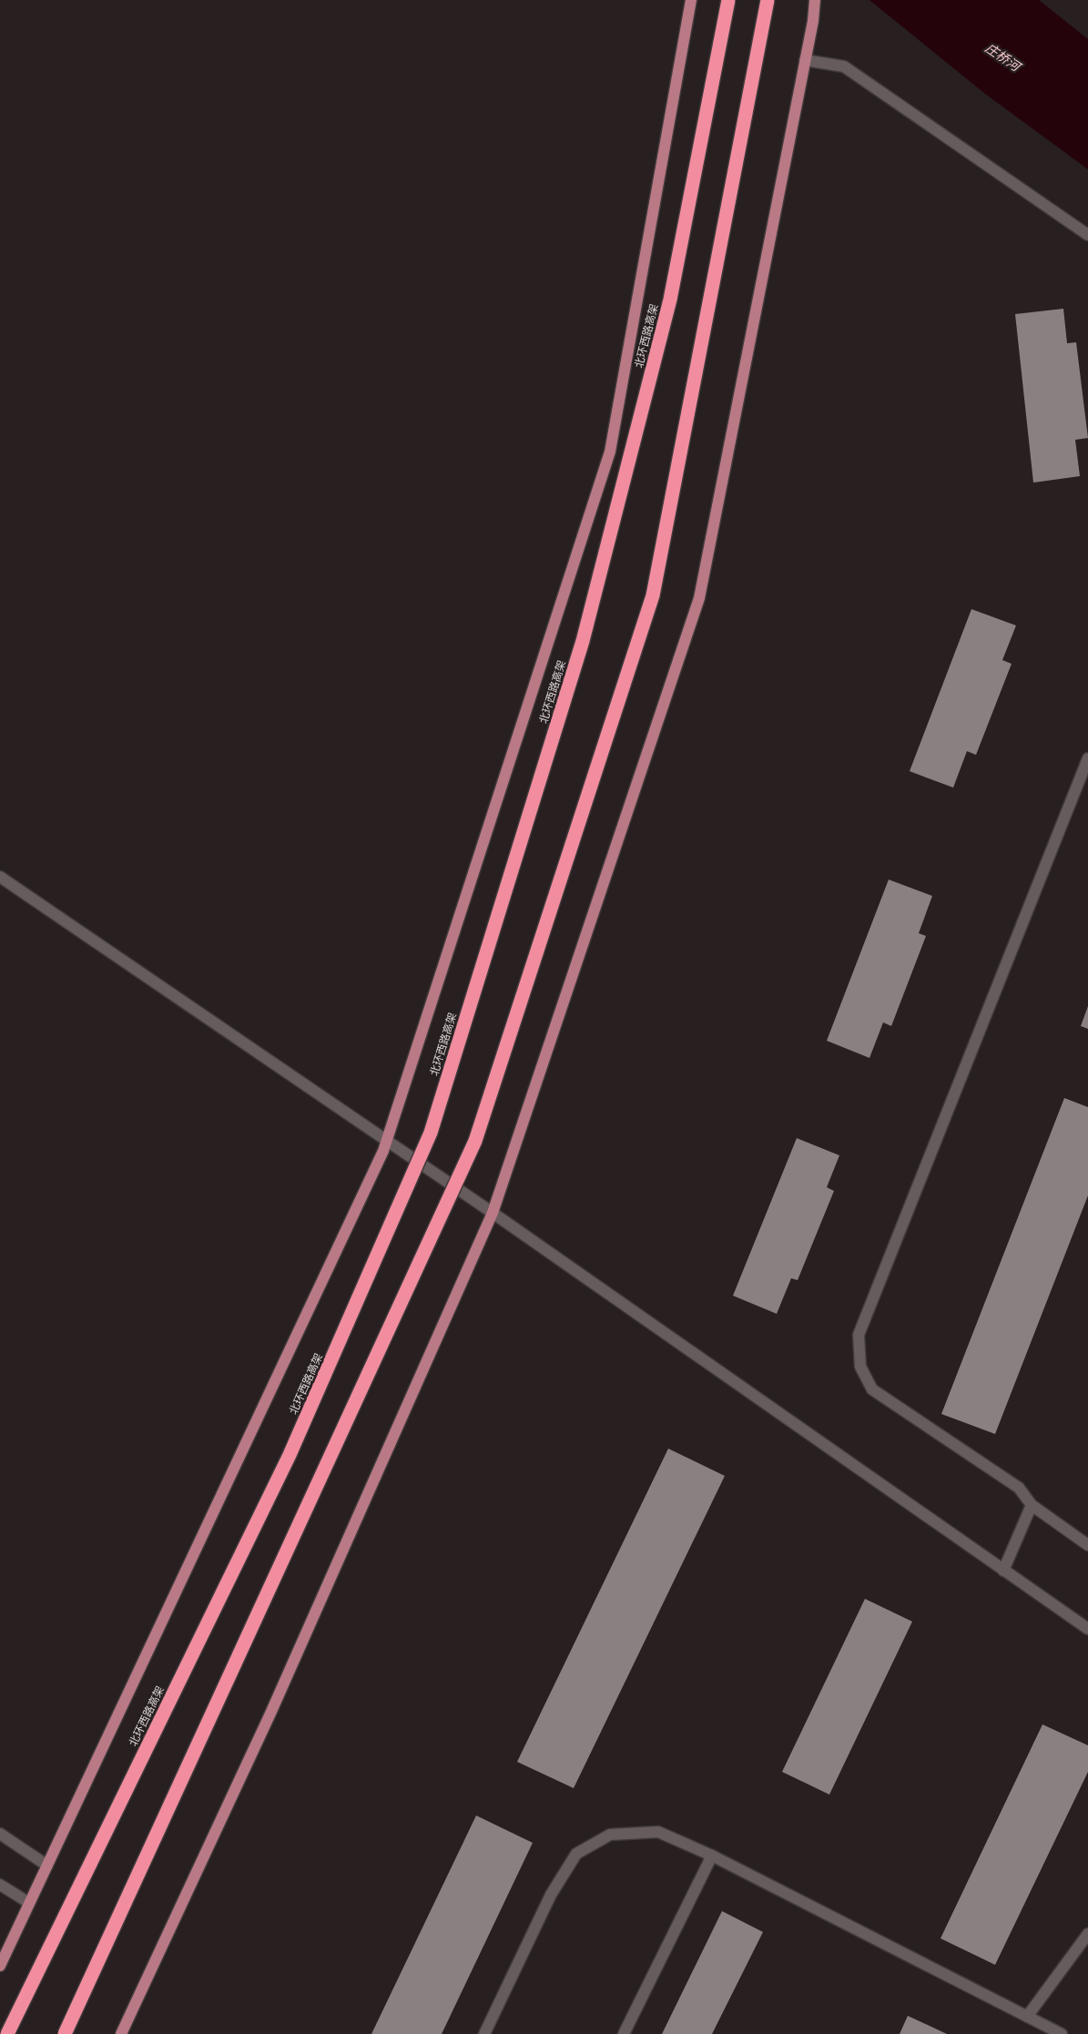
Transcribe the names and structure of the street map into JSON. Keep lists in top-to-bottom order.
{
  "streets": {
    "highway": ["北环西路高架"]
  },
  "water": ["庄桥河"]
}
